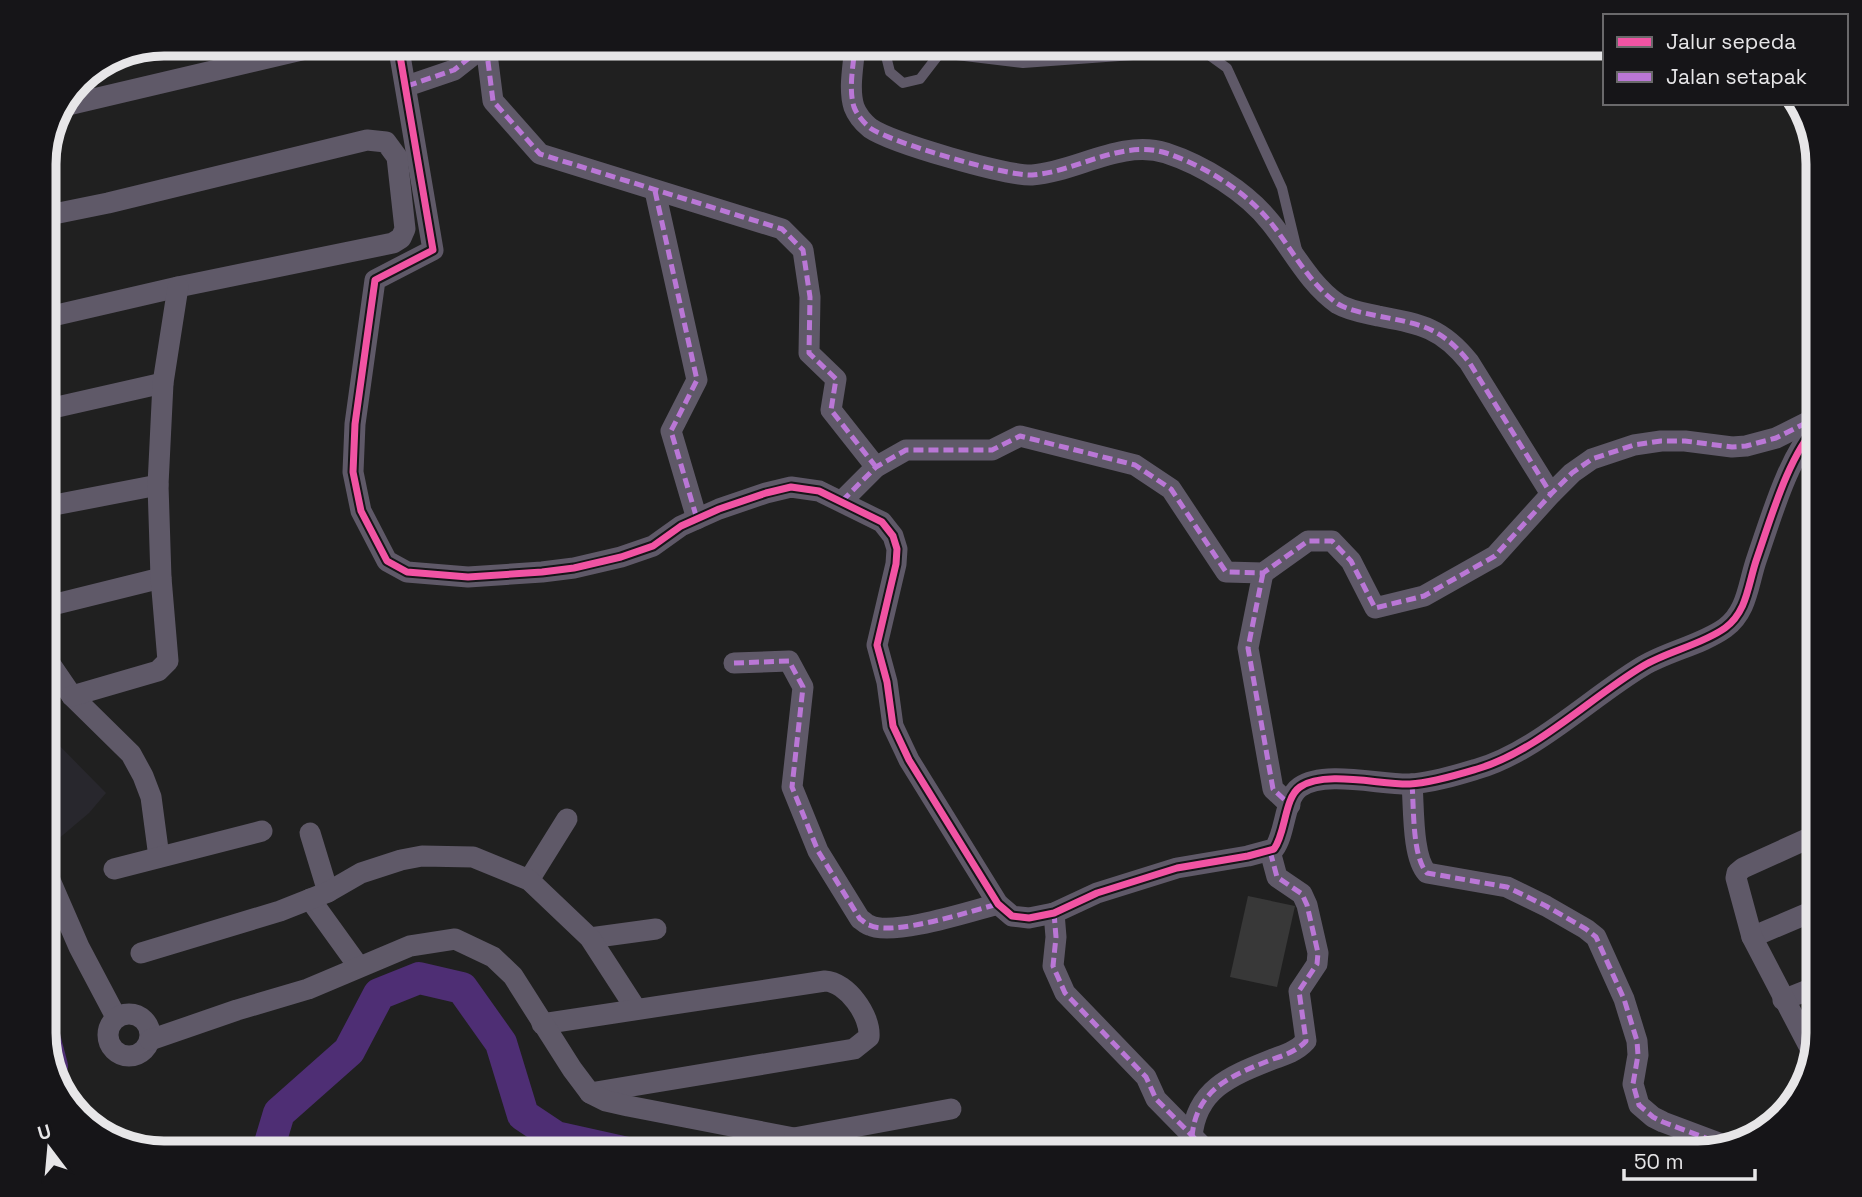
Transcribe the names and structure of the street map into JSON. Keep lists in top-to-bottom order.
{
  "legend": ["Jalur sepeda", "Jalan setapak"],
  "scale_bar": "50 m",
  "north": "top"
}
